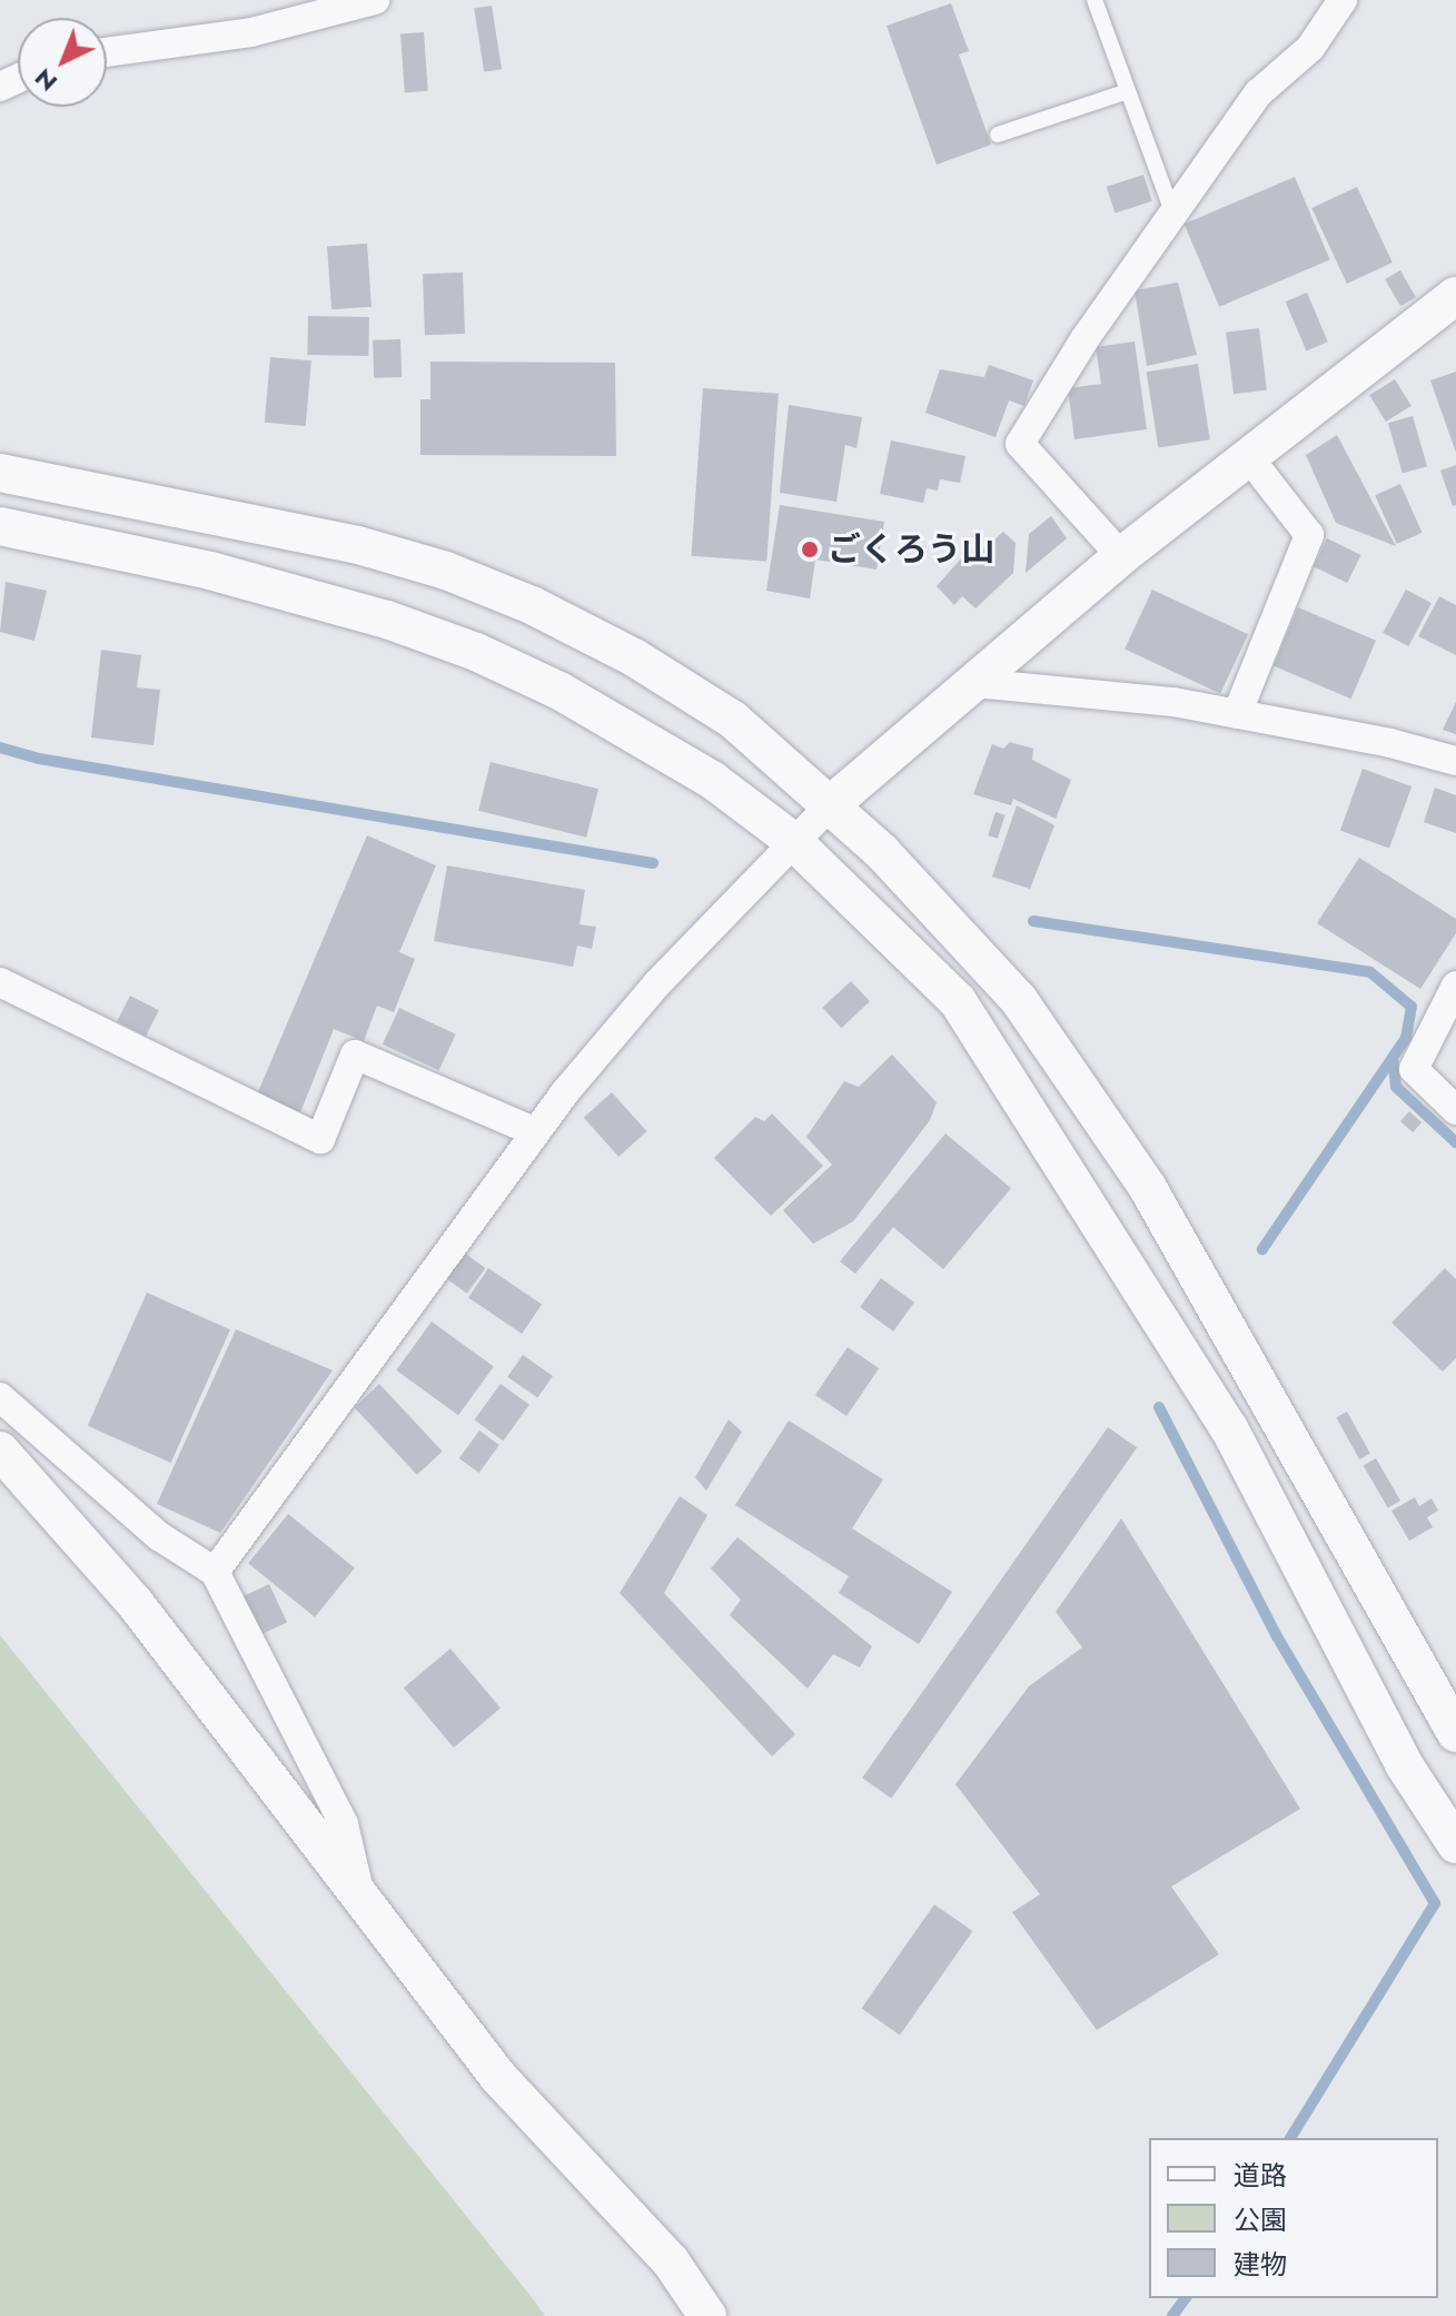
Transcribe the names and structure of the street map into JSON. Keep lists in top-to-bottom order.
{
  "places": ["ごくろう山"],
  "legend": ["道路", "公園", "建物"],
  "north": "bottom left"
}
